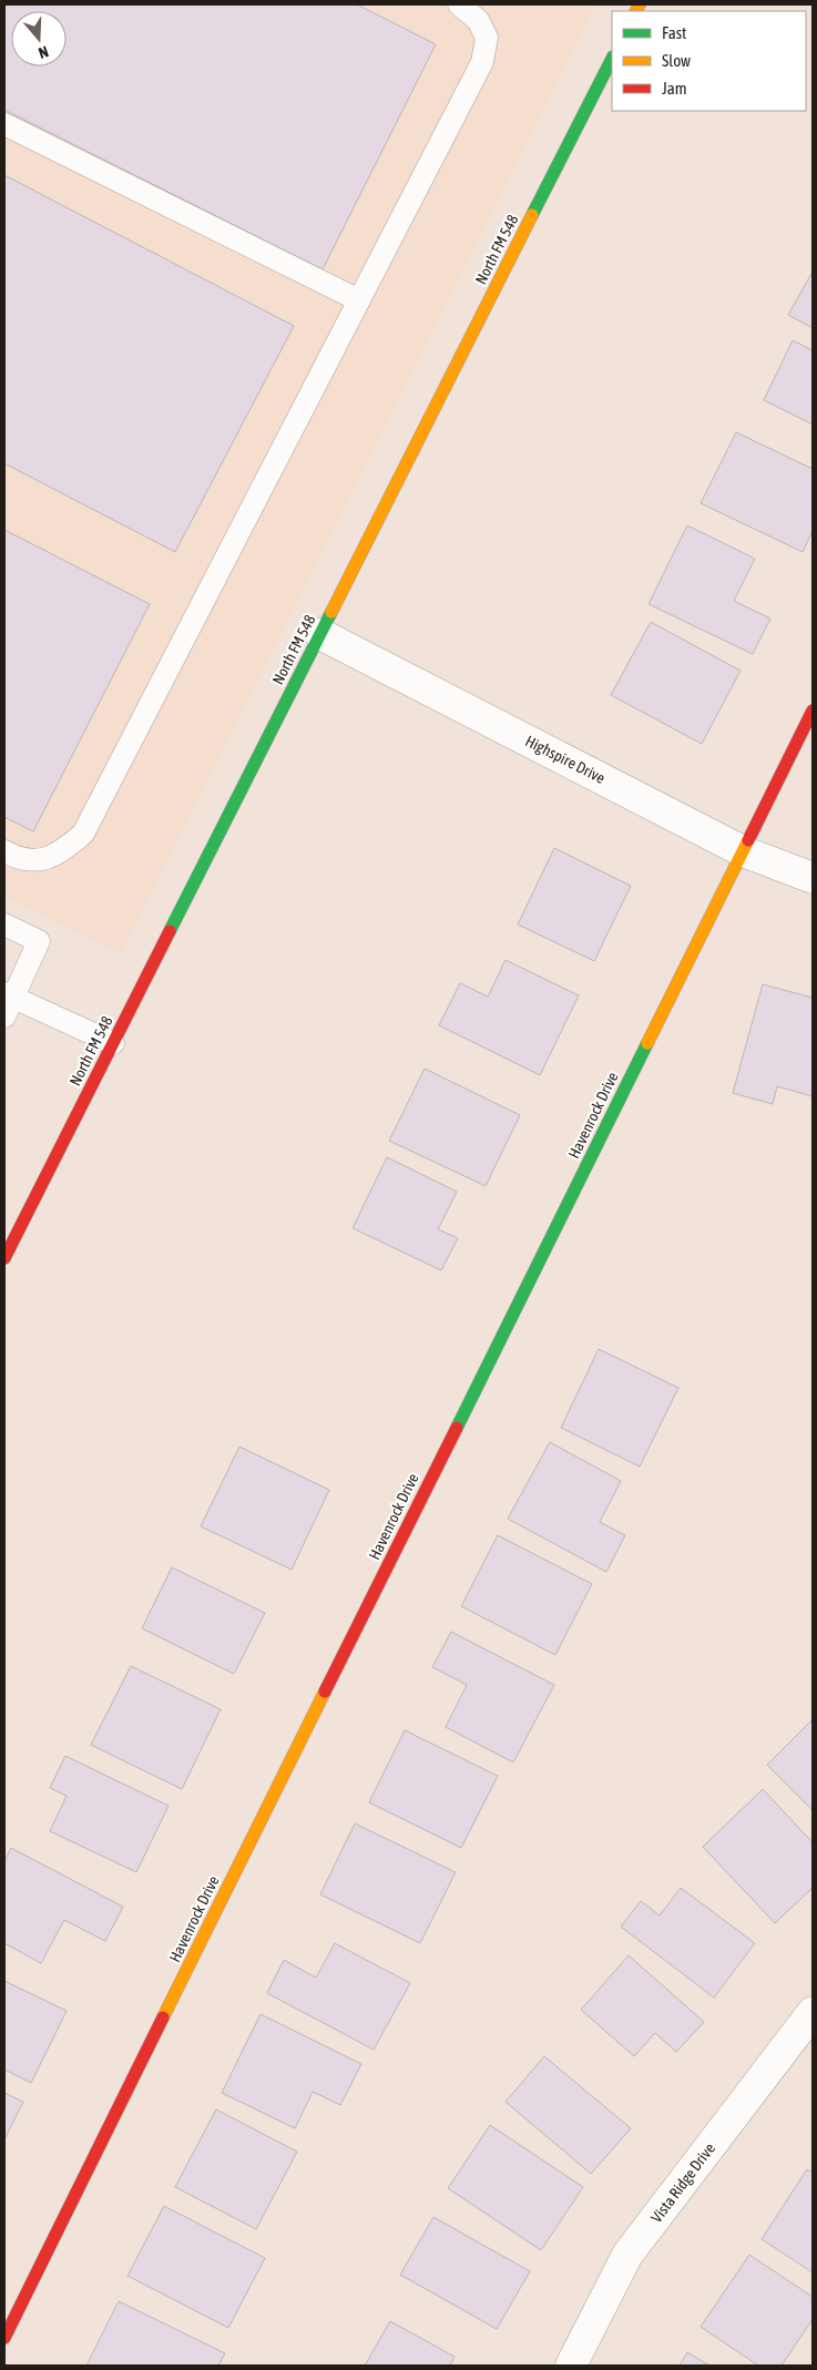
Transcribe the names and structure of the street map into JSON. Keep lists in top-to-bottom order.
{
  "streets": {
    "street": [
      "North FM 548",
      "Highspire Drive",
      "Havenrock Drive",
      "Vista Ridge Drive"
    ]
  },
  "crossings": [
    ["North FM 548", "Highspire Drive"],
    ["Highspire Drive", "Havenrock Drive"]
  ],
  "legend": ["Fast", "Slow", "Jam"],
  "north": "bottom"
}
